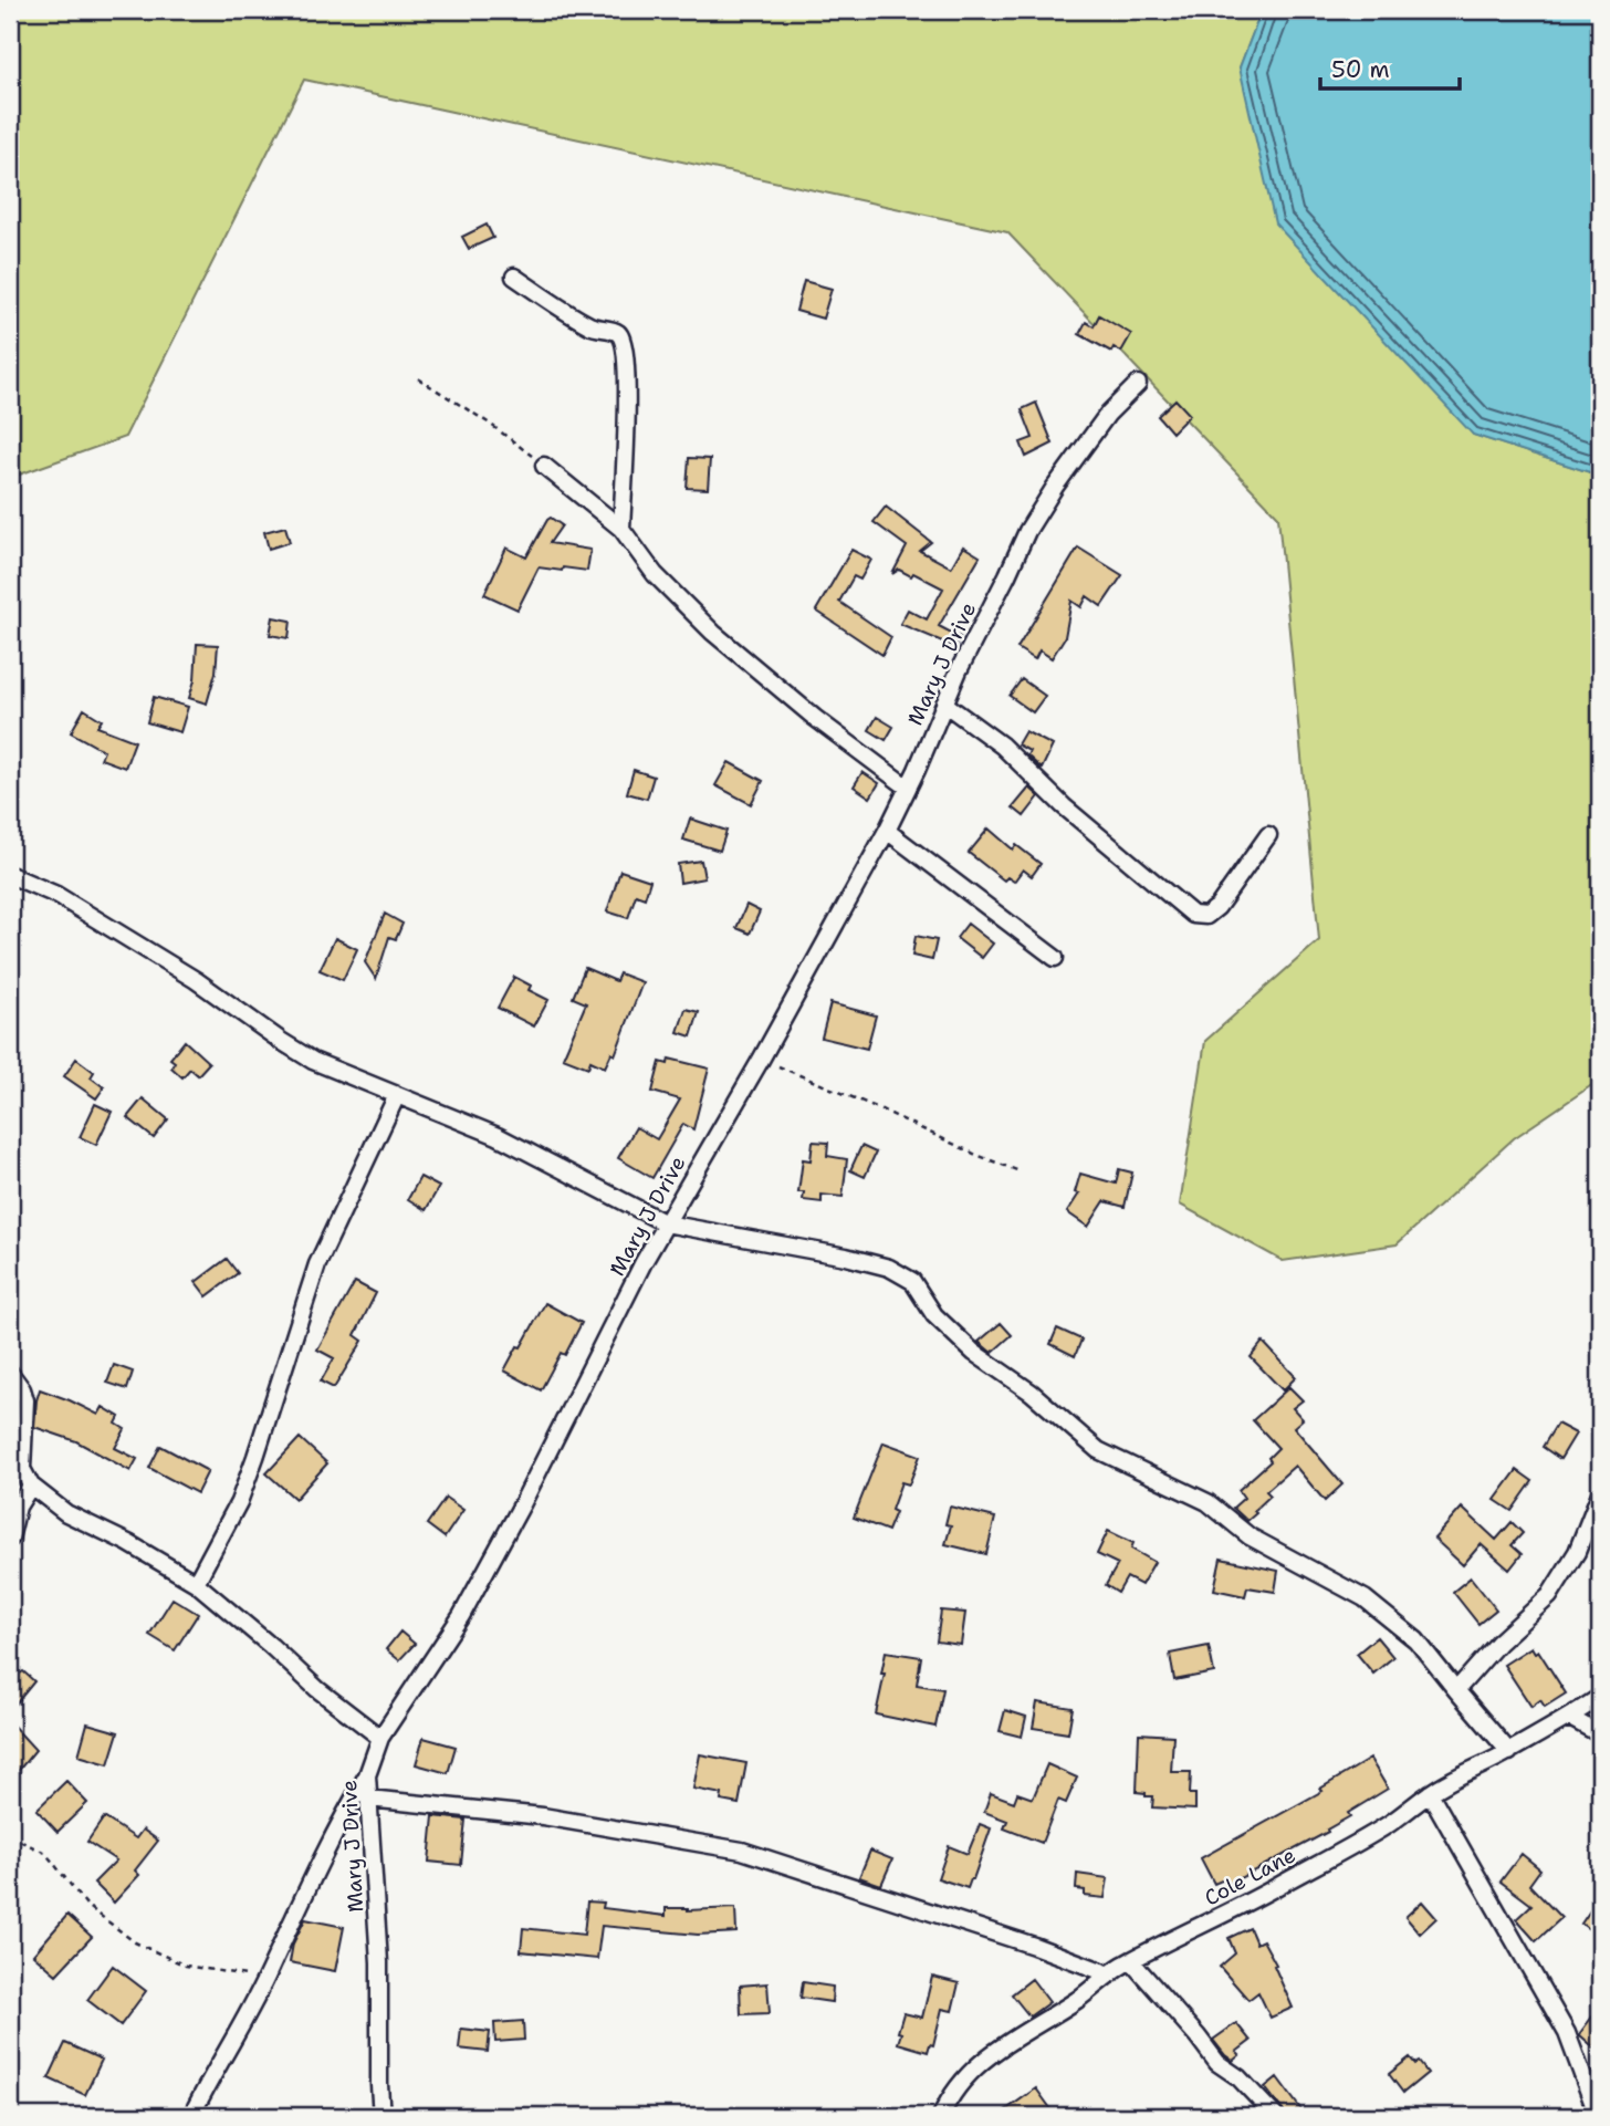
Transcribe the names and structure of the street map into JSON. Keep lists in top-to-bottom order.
{
  "streets": {
    "street": ["Mary J Drive", "Cole Lane"]
  },
  "scale_bar": "50 m"
}
